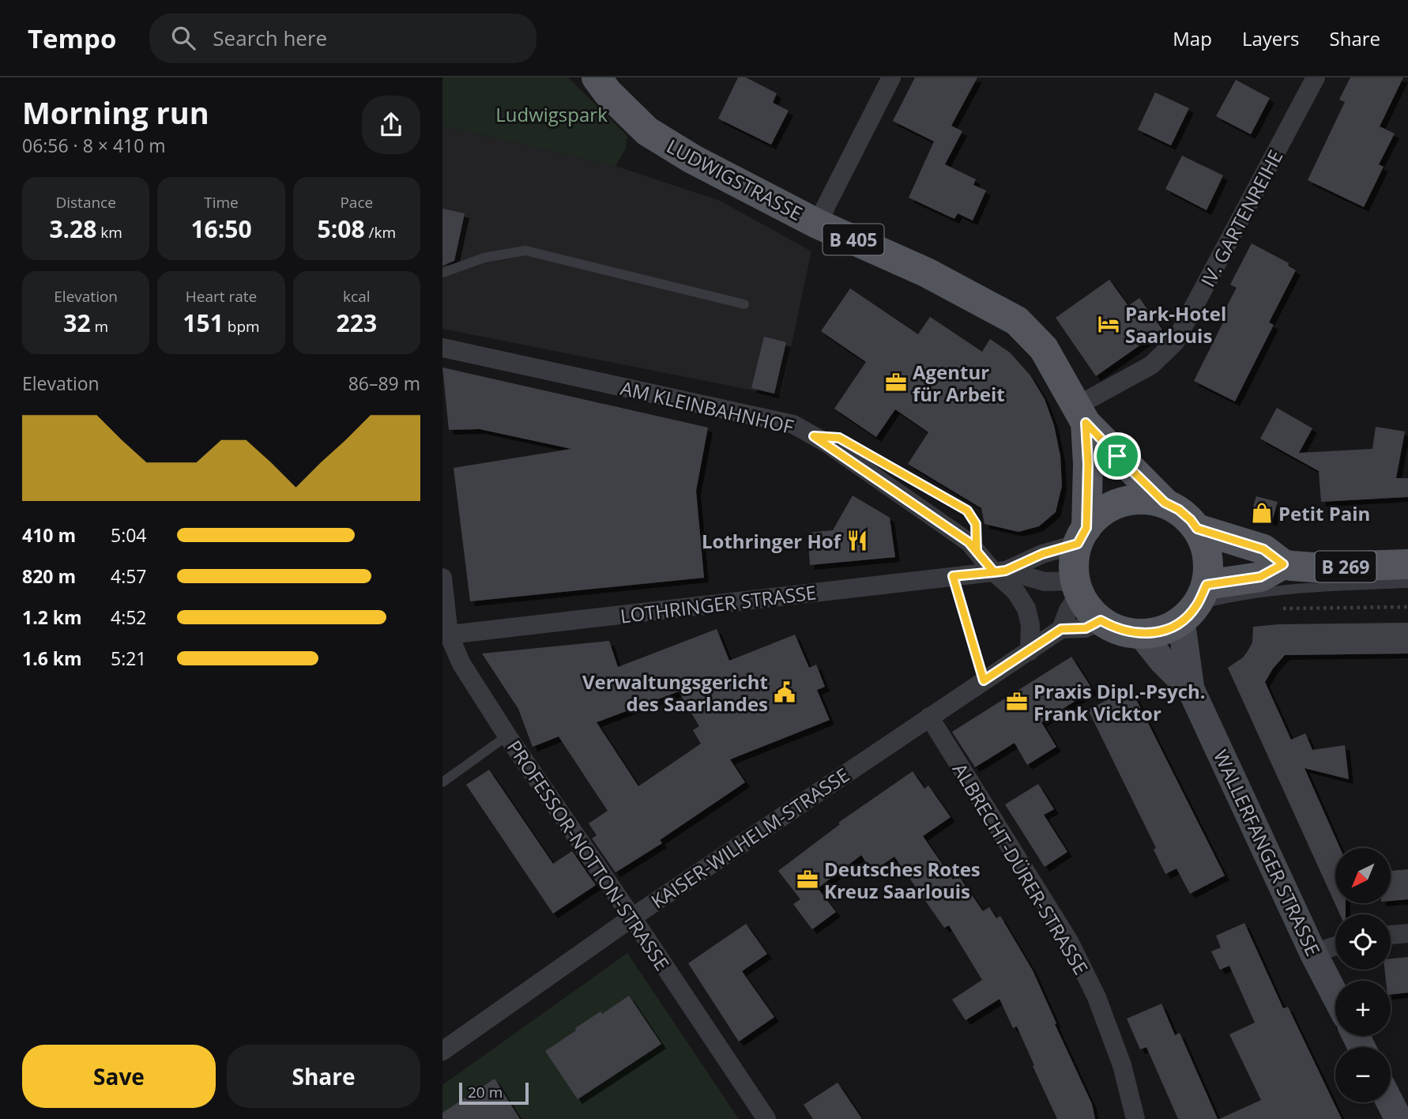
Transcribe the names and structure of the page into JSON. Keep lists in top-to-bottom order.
{
  "streets": {
    "main road": [
      "LUDWIGSTRASSE",
      "B 405",
      "B 269",
      "WALLERFANGER STRASSE"
    ],
    "street": [
      "IV. GARTENREIHE",
      "AM KLEINBAHNHOF",
      "LOTHRINGER STRASSE",
      "KAISER-WILHELM-STRASSE",
      "PROFESSOR-NOTTON-STRASSE",
      "ALBRECHT-DÜRER-STRASSE"
    ]
  },
  "crossings": [
    ["LUDWIGSTRASSE", "IV. GARTENREIHE"],
    ["LUDWIGSTRASSE", "B 269"],
    ["LUDWIGSTRASSE", "LOTHRINGER STRASSE"],
    ["LUDWIGSTRASSE", "WALLERFANGER STRASSE"],
    ["AM KLEINBAHNHOF", "LOTHRINGER STRASSE"],
    ["B 269", "LOTHRINGER STRASSE"],
    ["B 269", "WALLERFANGER STRASSE"],
    ["LOTHRINGER STRASSE", "WALLERFANGER STRASSE"],
    ["LOTHRINGER STRASSE", "PROFESSOR-NOTTON-STRASSE"],
    ["KAISER-WILHELM-STRASSE", "PROFESSOR-NOTTON-STRASSE"],
    ["KAISER-WILHELM-STRASSE", "ALBRECHT-DÜRER-STRASSE"]
  ],
  "parks": ["Ludwigspark"],
  "places": {
    "hotel": ["Park-Hotel Saarlouis"],
    "office": ["Agentur für Arbeit", "Praxis Dipl.-Psych. Frank Vicktor", "Deutsches Rotes Kreuz Saarlouis"],
    "shop": ["Petit Pain"],
    "restaurant": ["Lothringer Hof"],
    "public building": ["Verwaltungsgericht des Saarlandes"]
  },
  "scale_bar": "20 m",
  "north": "bottom left",
  "page": {
    "header": "Tempo",
    "search": "Search here",
    "nav": ["Map", "Layers", "Share"],
    "heading": ["Morning run", "06:56 · 8 × 410 m"],
    "stats": [
      ["Distance", "3.28 km"],
      ["Time", "16:50"],
      ["Pace", "5:08 /km"],
      ["Elevation", "32 m"],
      ["Heart rate", "151 bpm"],
      ["kcal", "223"]
    ],
    "chart": ["Elevation", "86–89 m"],
    "list": [
      {
        "name": "410 m",
        "note": "5:04"
      },
      {
        "name": "820 m",
        "note": "4:57"
      },
      {
        "name": "1.2 km",
        "note": "4:52"
      },
      {
        "name": "1.6 km",
        "note": "5:21"
      }
    ],
    "map_buttons": ["+", "−"],
    "buttons": ["Save", "Share"],
    "scale": "20 m"
  }
}
